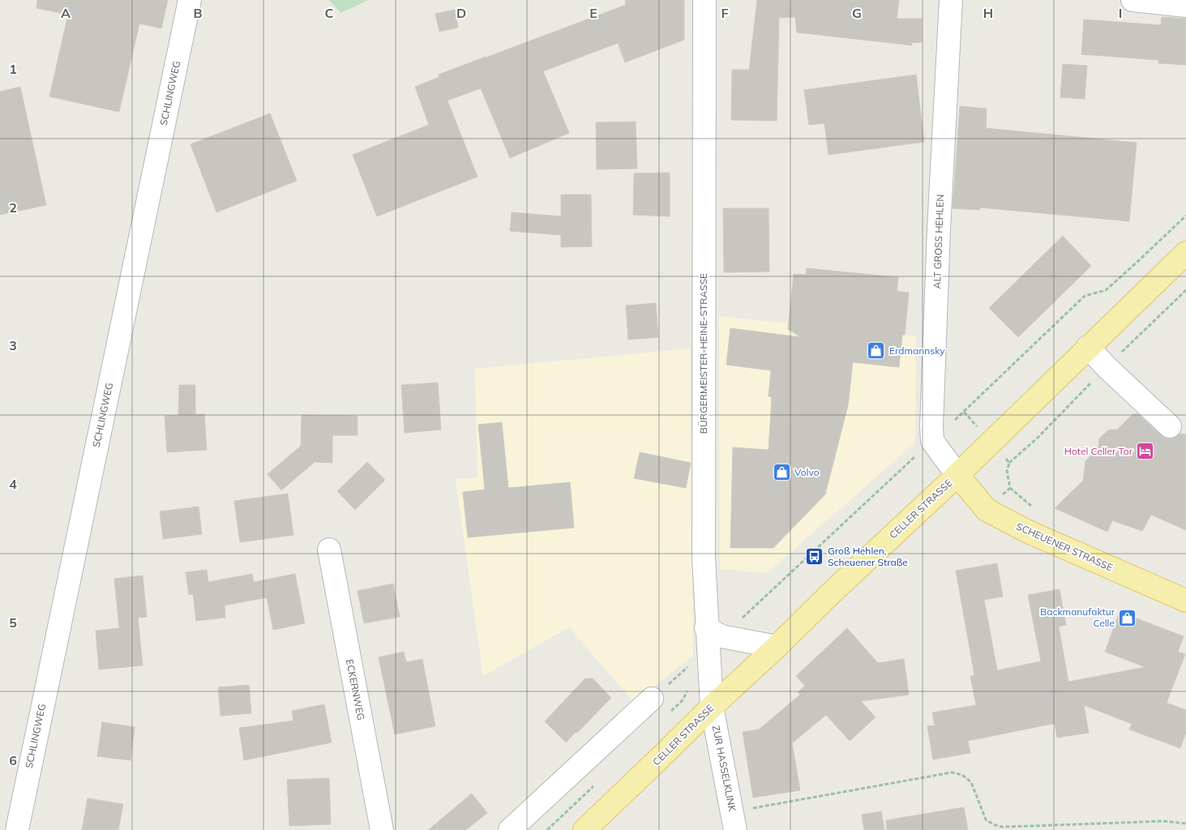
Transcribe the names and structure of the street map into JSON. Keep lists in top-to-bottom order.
{
  "streets": {
    "main road": ["CELLER STRASSE", "SCHEUENER STRASSE"],
    "street": [
      "SCHLINGWEG",
      "ALT GROSS HEHLEN",
      "BÜRGERMEISTER-HEINE-STRASSE",
      "ECKERNWEG",
      "ZUR HASSELKLINK"
    ]
  },
  "crossings": [
    ["BÜRGERMEISTER-HEINE-STRASSE", "CELLER STRASSE"],
    ["BÜRGERMEISTER-HEINE-STRASSE", "ZUR HASSELKLINK"],
    ["CELLER STRASSE", "SCHEUENER STRASSE"],
    ["CELLER STRASSE", "ZUR HASSELKLINK"]
  ],
  "places": {
    "shop": ["Erdmannsky", "Volvo", "Backmanufaktur Celle"],
    "hotel": ["Hotel Celler Tor"],
    "bus stop": ["Groß Hehlen, Scheuener Straße"]
  },
  "grid": {
    "columns": [
      "A",
      "B",
      "C",
      "D",
      "E",
      "F",
      "G",
      "H",
      "I"
    ],
    "rows": [
      "1",
      "2",
      "3",
      "4",
      "5",
      "6"
    ]
  }
}
